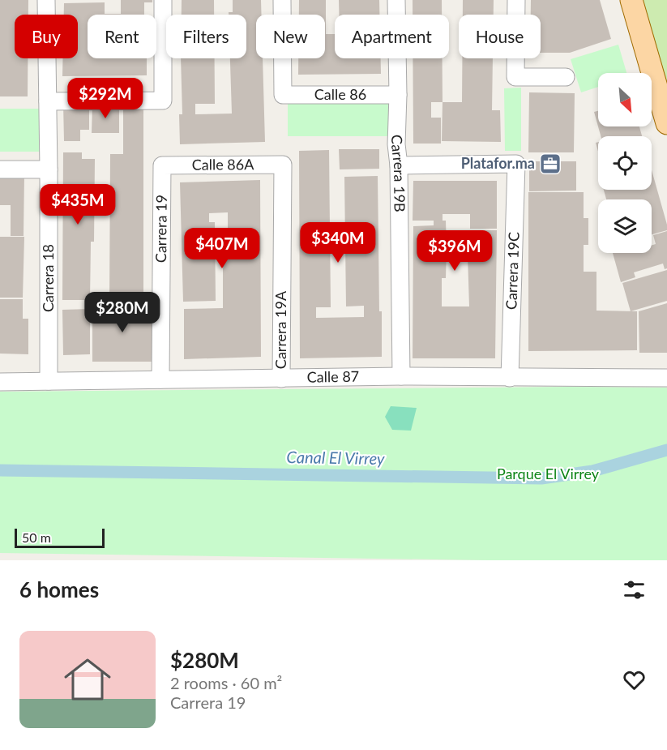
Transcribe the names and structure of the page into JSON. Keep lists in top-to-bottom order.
{
  "streets": {
    "street": [
      "Calle 86",
      "Calle 86A",
      "Carrera 19B",
      "Carrera 19",
      "Carrera 19C",
      "Carrera 18",
      "Carrera 19A",
      "Calle 87"
    ]
  },
  "crossings": [
    ["Calle 86", "Carrera 19B"],
    ["Calle 86A", "Carrera 19"],
    ["Calle 86A", "Carrera 19A"],
    ["Carrera 19B", "Carrera 19C"],
    ["Carrera 19B", "Calle 87"],
    ["Carrera 19", "Calle 87"],
    ["Carrera 19C", "Calle 87"],
    ["Carrera 18", "Calle 87"],
    ["Carrera 19A", "Calle 87"]
  ],
  "water": ["Canal El Virrey"],
  "parks": ["Parque El Virrey"],
  "places": {
    "office": ["Platafor.ma"]
  },
  "scale_bar": "50 m",
  "north": "bottom right",
  "page": {
    "chip": [
      "Buy",
      "Rent",
      "Filters",
      "New",
      "Apartment",
      "House"
    ],
    "price": [
      "$292M",
      "$435M",
      "$340M",
      "$407M",
      "$396M",
      "$280M"
    ],
    "scale": "50 m",
    "heading": "6 homes",
    "list": [
      {
        "name": "$280M",
        "note": "2 rooms · 60 m² · Carrera 19"
      }
    ]
  }
}
